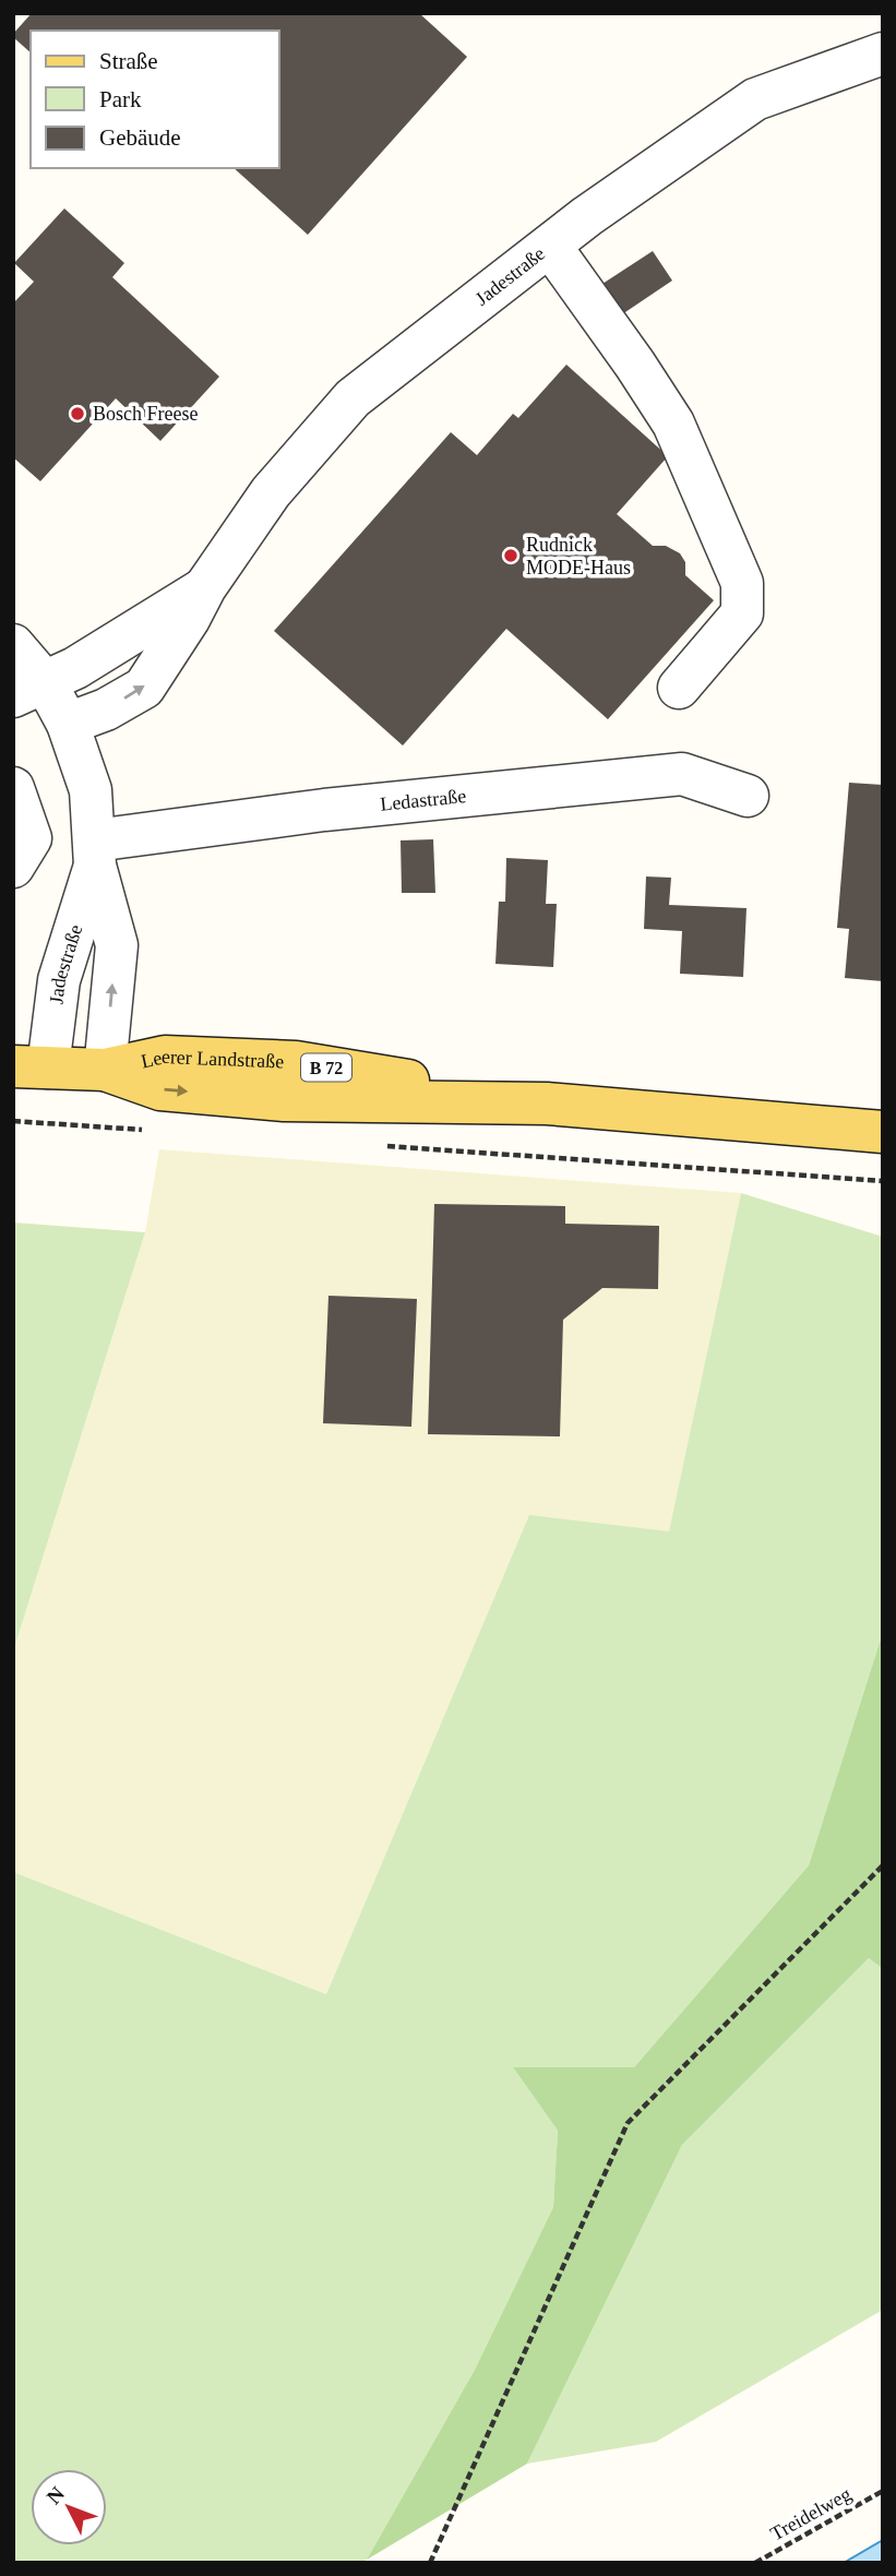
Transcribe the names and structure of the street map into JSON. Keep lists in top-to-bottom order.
{
  "streets": {
    "main road": ["Leerer Landstraße", "B 72"],
    "street": ["Jadestraße", "Ledastraße"],
    "path": ["Treidelweg"]
  },
  "crossings": [
    ["Jadestraße", "Ledastraße"],
    ["Jadestraße", "Leerer Landstraße"]
  ],
  "places": ["Bosch Freese", "Rudnick MODE-Haus"],
  "legend": ["Straße", "Park", "Gebäude"],
  "north": "top left"
}
